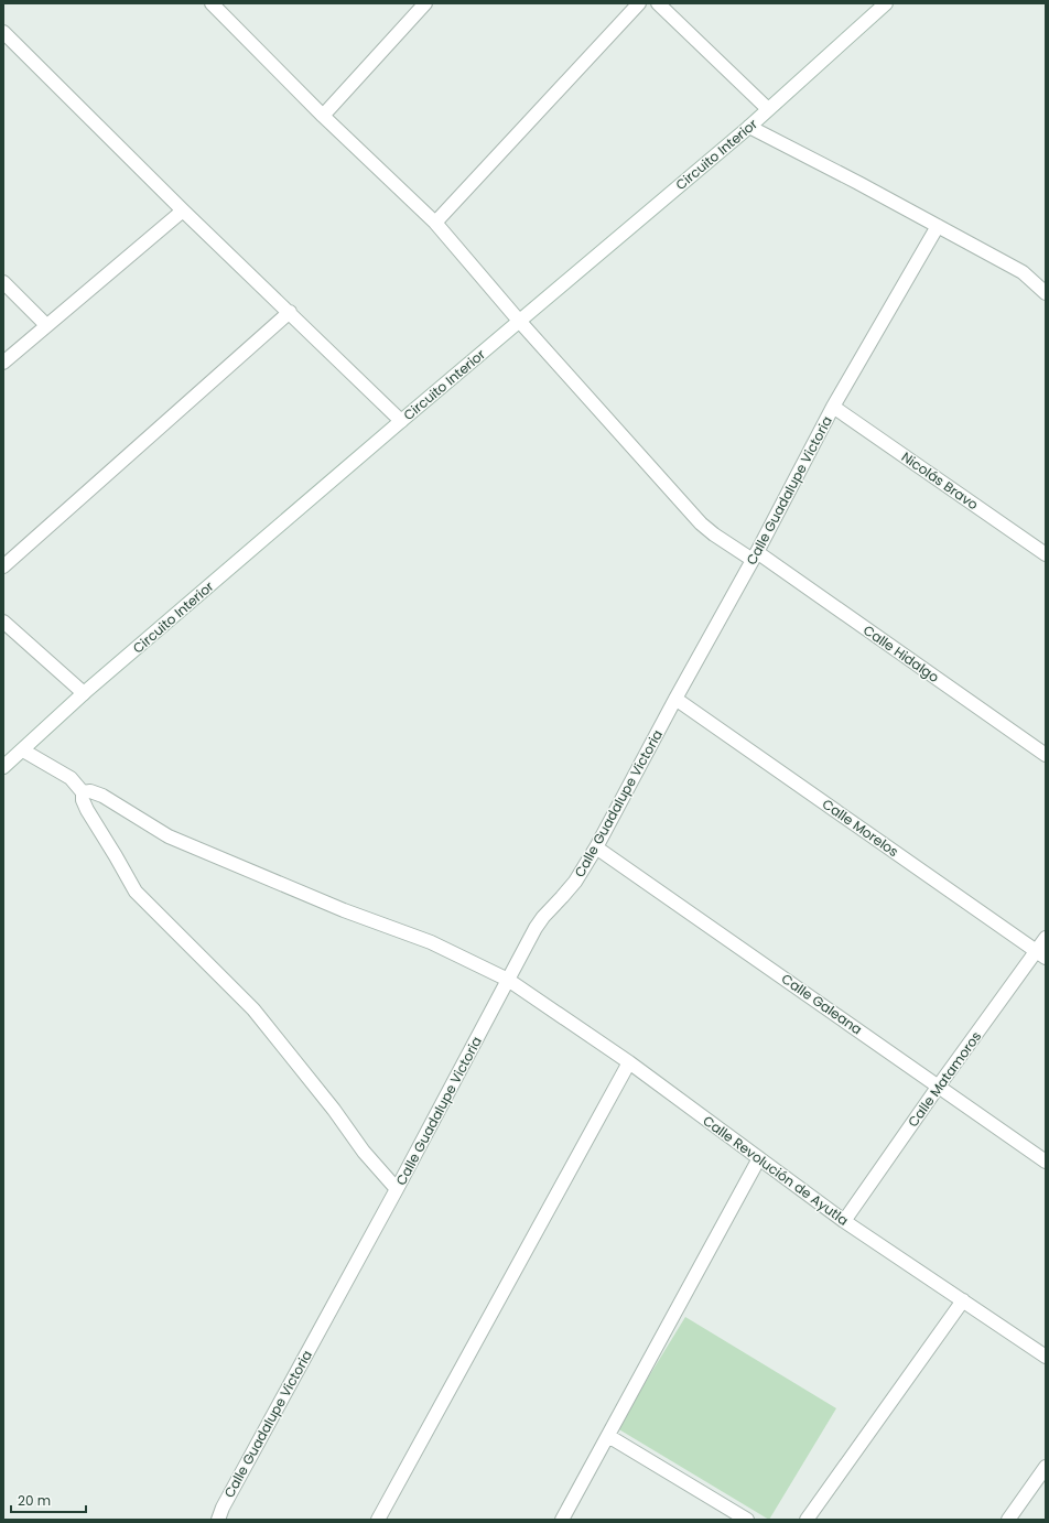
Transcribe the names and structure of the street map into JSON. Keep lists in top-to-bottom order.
{
  "streets": {
    "street": [
      "Circuito Interior",
      "Nicolás Bravo",
      "Calle Guadalupe Victoria",
      "Calle Hidalgo",
      "Calle Morelos",
      "Calle Galeana",
      "Calle Matamoros",
      "Calle Revolución de Ayutla"
    ]
  },
  "crossings": [
    ["Circuito Interior", "Calle Hidalgo"],
    ["Nicolás Bravo", "Calle Guadalupe Victoria"],
    ["Calle Guadalupe Victoria", "Calle Hidalgo"],
    ["Calle Guadalupe Victoria", "Calle Morelos"],
    ["Calle Guadalupe Victoria", "Calle Galeana"],
    ["Calle Guadalupe Victoria", "Calle Revolución de Ayutla"],
    ["Calle Morelos", "Calle Matamoros"],
    ["Calle Galeana", "Calle Matamoros"],
    ["Calle Matamoros", "Calle Revolución de Ayutla"]
  ],
  "scale_bar": "20 m"
}
